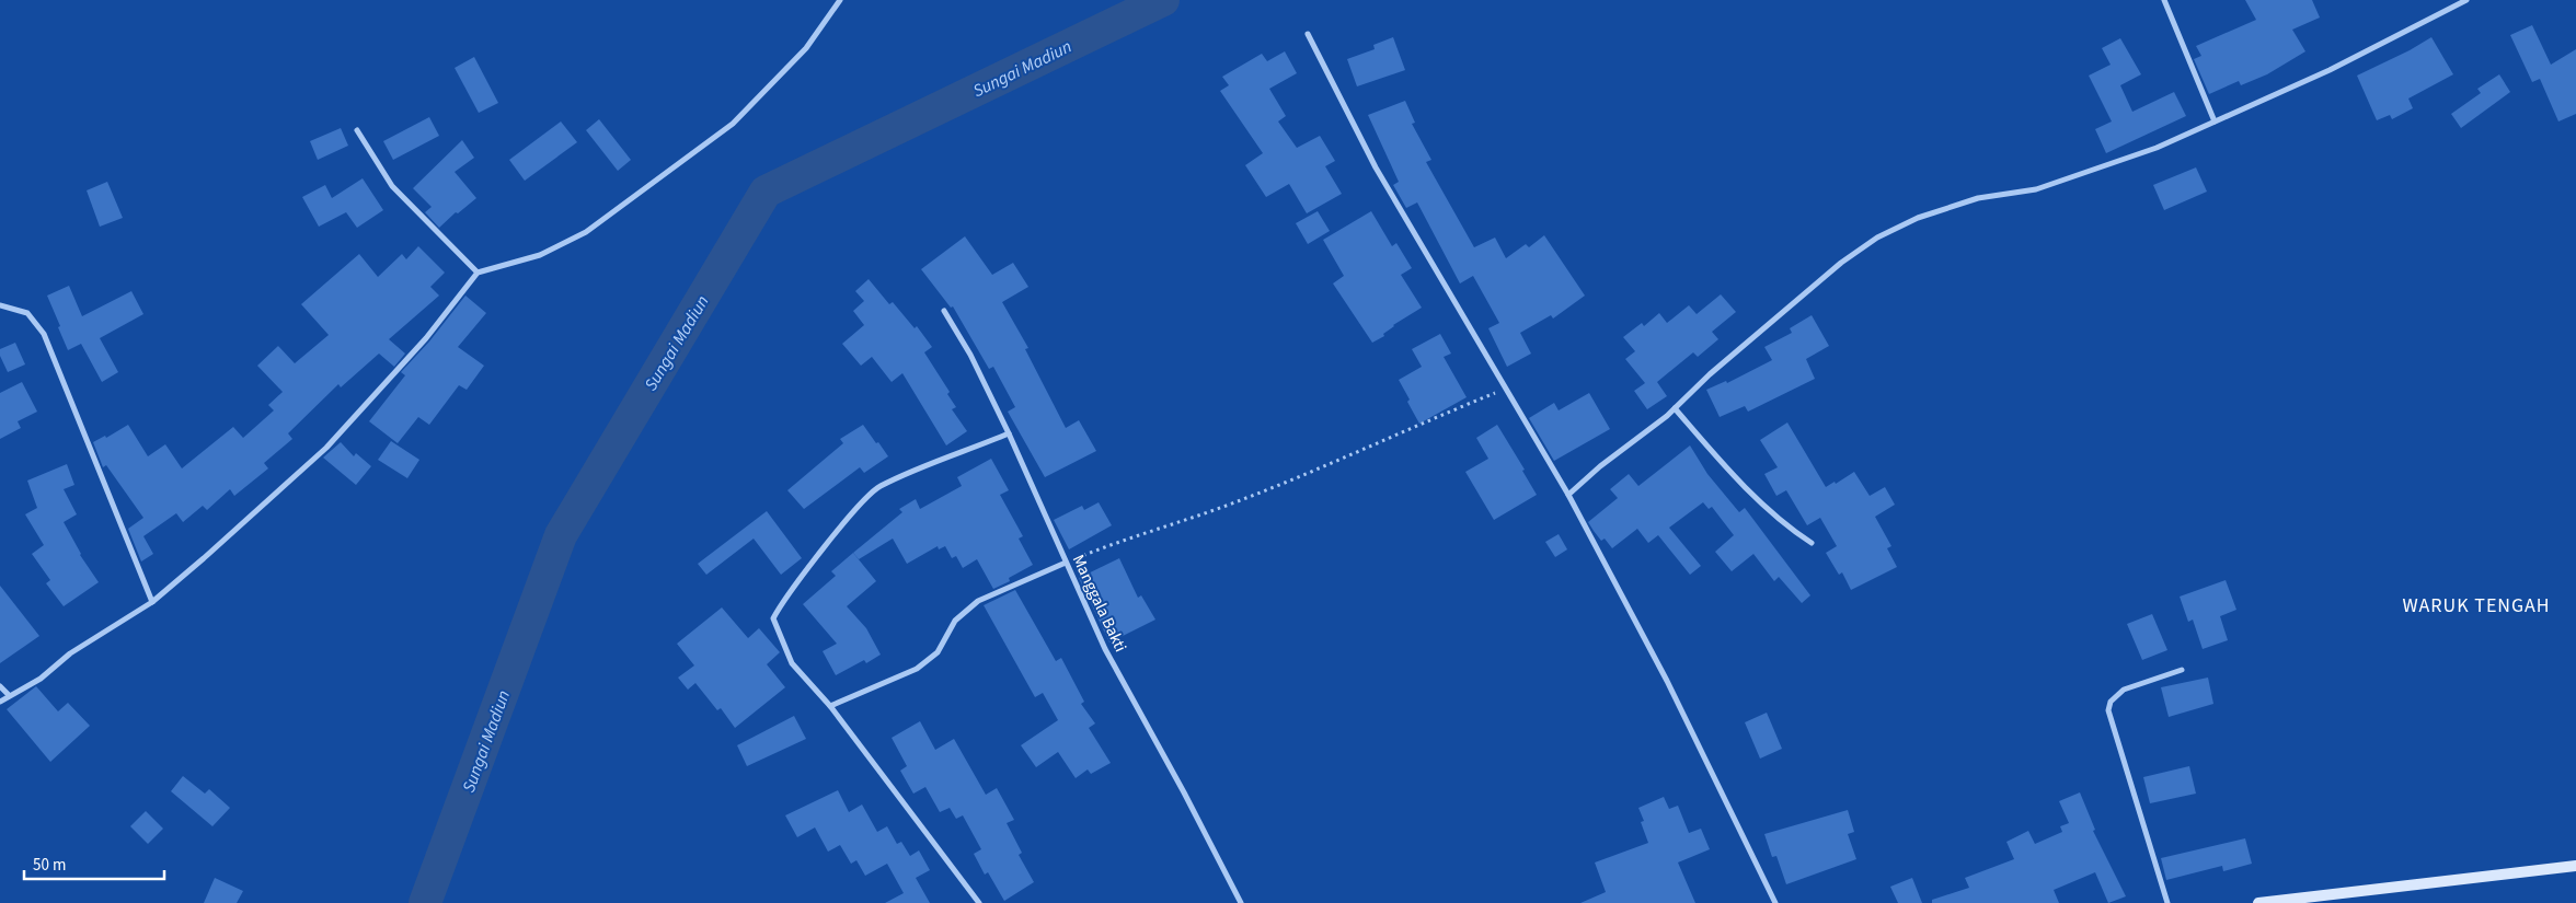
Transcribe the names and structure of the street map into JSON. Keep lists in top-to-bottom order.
{
  "streets": {
    "street": ["Manggala Bakti"]
  },
  "districts": ["WARUK TENGAH"],
  "water": ["Sungai Madiun"],
  "scale_bar": "50 m"
}
